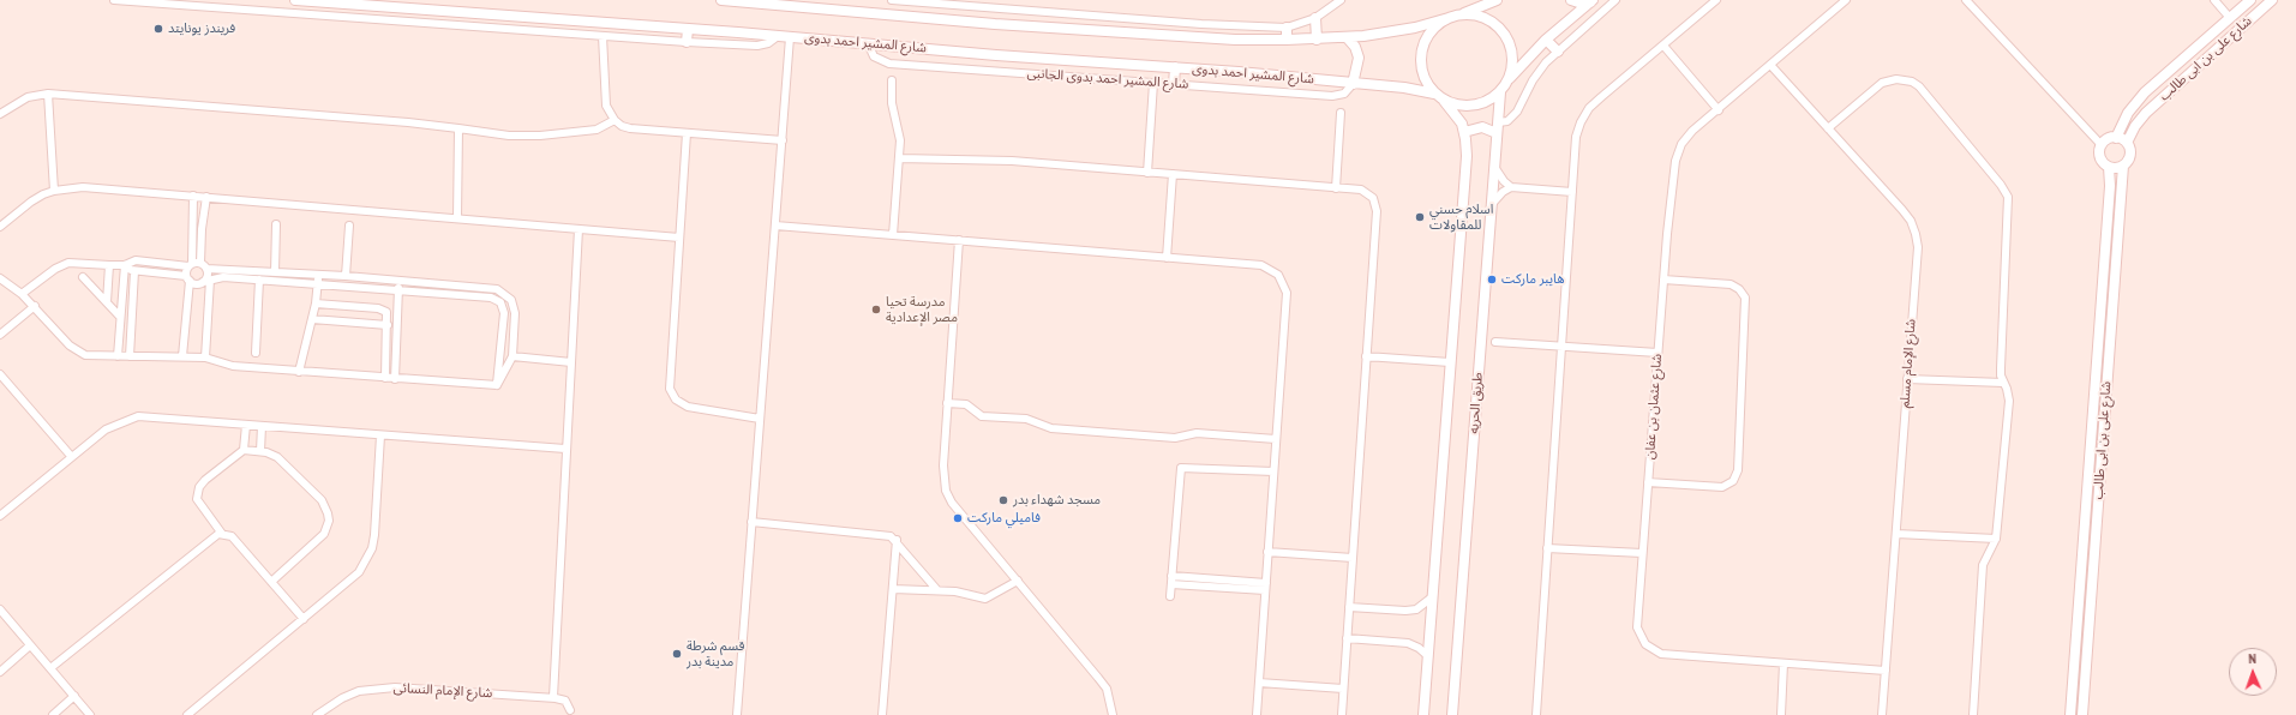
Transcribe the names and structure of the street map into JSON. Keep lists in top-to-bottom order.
{
  "streets": {
    "street": [
      "شارع المشير احمد بدوى",
      "شارع على بن ابى طالب",
      "شارع المشير احمد بدوى الجانبى",
      "شارع الإمام مسلم",
      "طريق الحريه",
      "شارع عثمان بن عفان",
      "شارع الإمام النسائى"
    ]
  },
  "crossings": [
    ["شارع المشير احمد بدوى", "شارع المشير احمد بدوى الجانبى"],
    ["شارع المشير احمد بدوى", "طريق الحريه"],
    ["شارع الإمام مسلم", "شارع عثمان بن عفان"]
  ],
  "places": [
    "فريندز يونايتد",
    "اسلام حسني للمقاولات",
    "هايبر ماركت",
    "مدرسة تحيا مصر الإعدادية",
    "مسجد شهداء بدر",
    "فاميلي ماركت",
    "قسم شرطة مدينة بدر"
  ],
  "north": "top"
}
